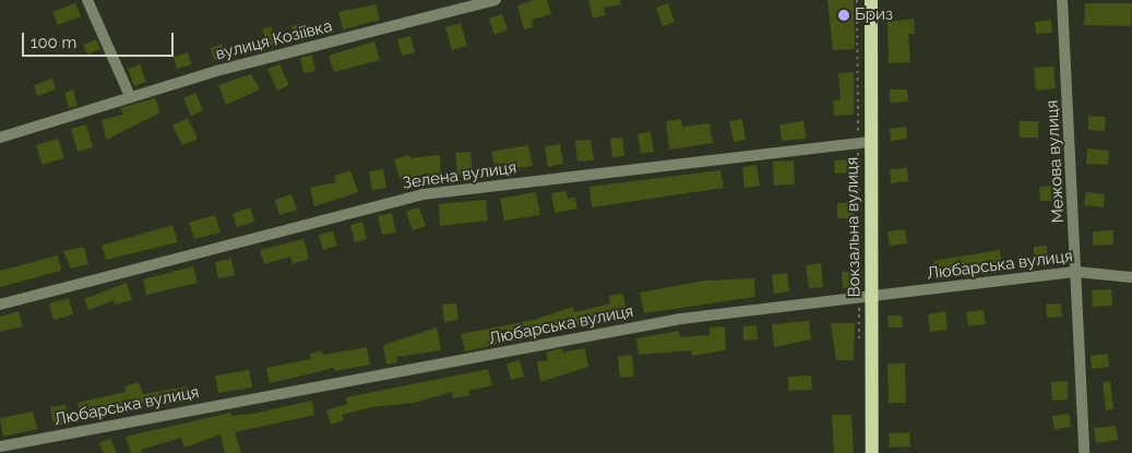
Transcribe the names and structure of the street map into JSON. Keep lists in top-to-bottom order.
{
  "streets": {
    "main road": ["Вокзальна вулиця"],
    "street": [
      "вулиця Козіївка",
      "Межова вулиця",
      "Зелена вулиця",
      "Любарська вулиця"
    ]
  },
  "crossings": [
    ["Межова вулиця", "Любарська вулиця"],
    ["Зелена вулиця", "Вокзальна вулиця"],
    ["Вокзальна вулиця", "Любарська вулиця"]
  ],
  "places": ["Бриз"],
  "scale_bar": "100 m"
}
